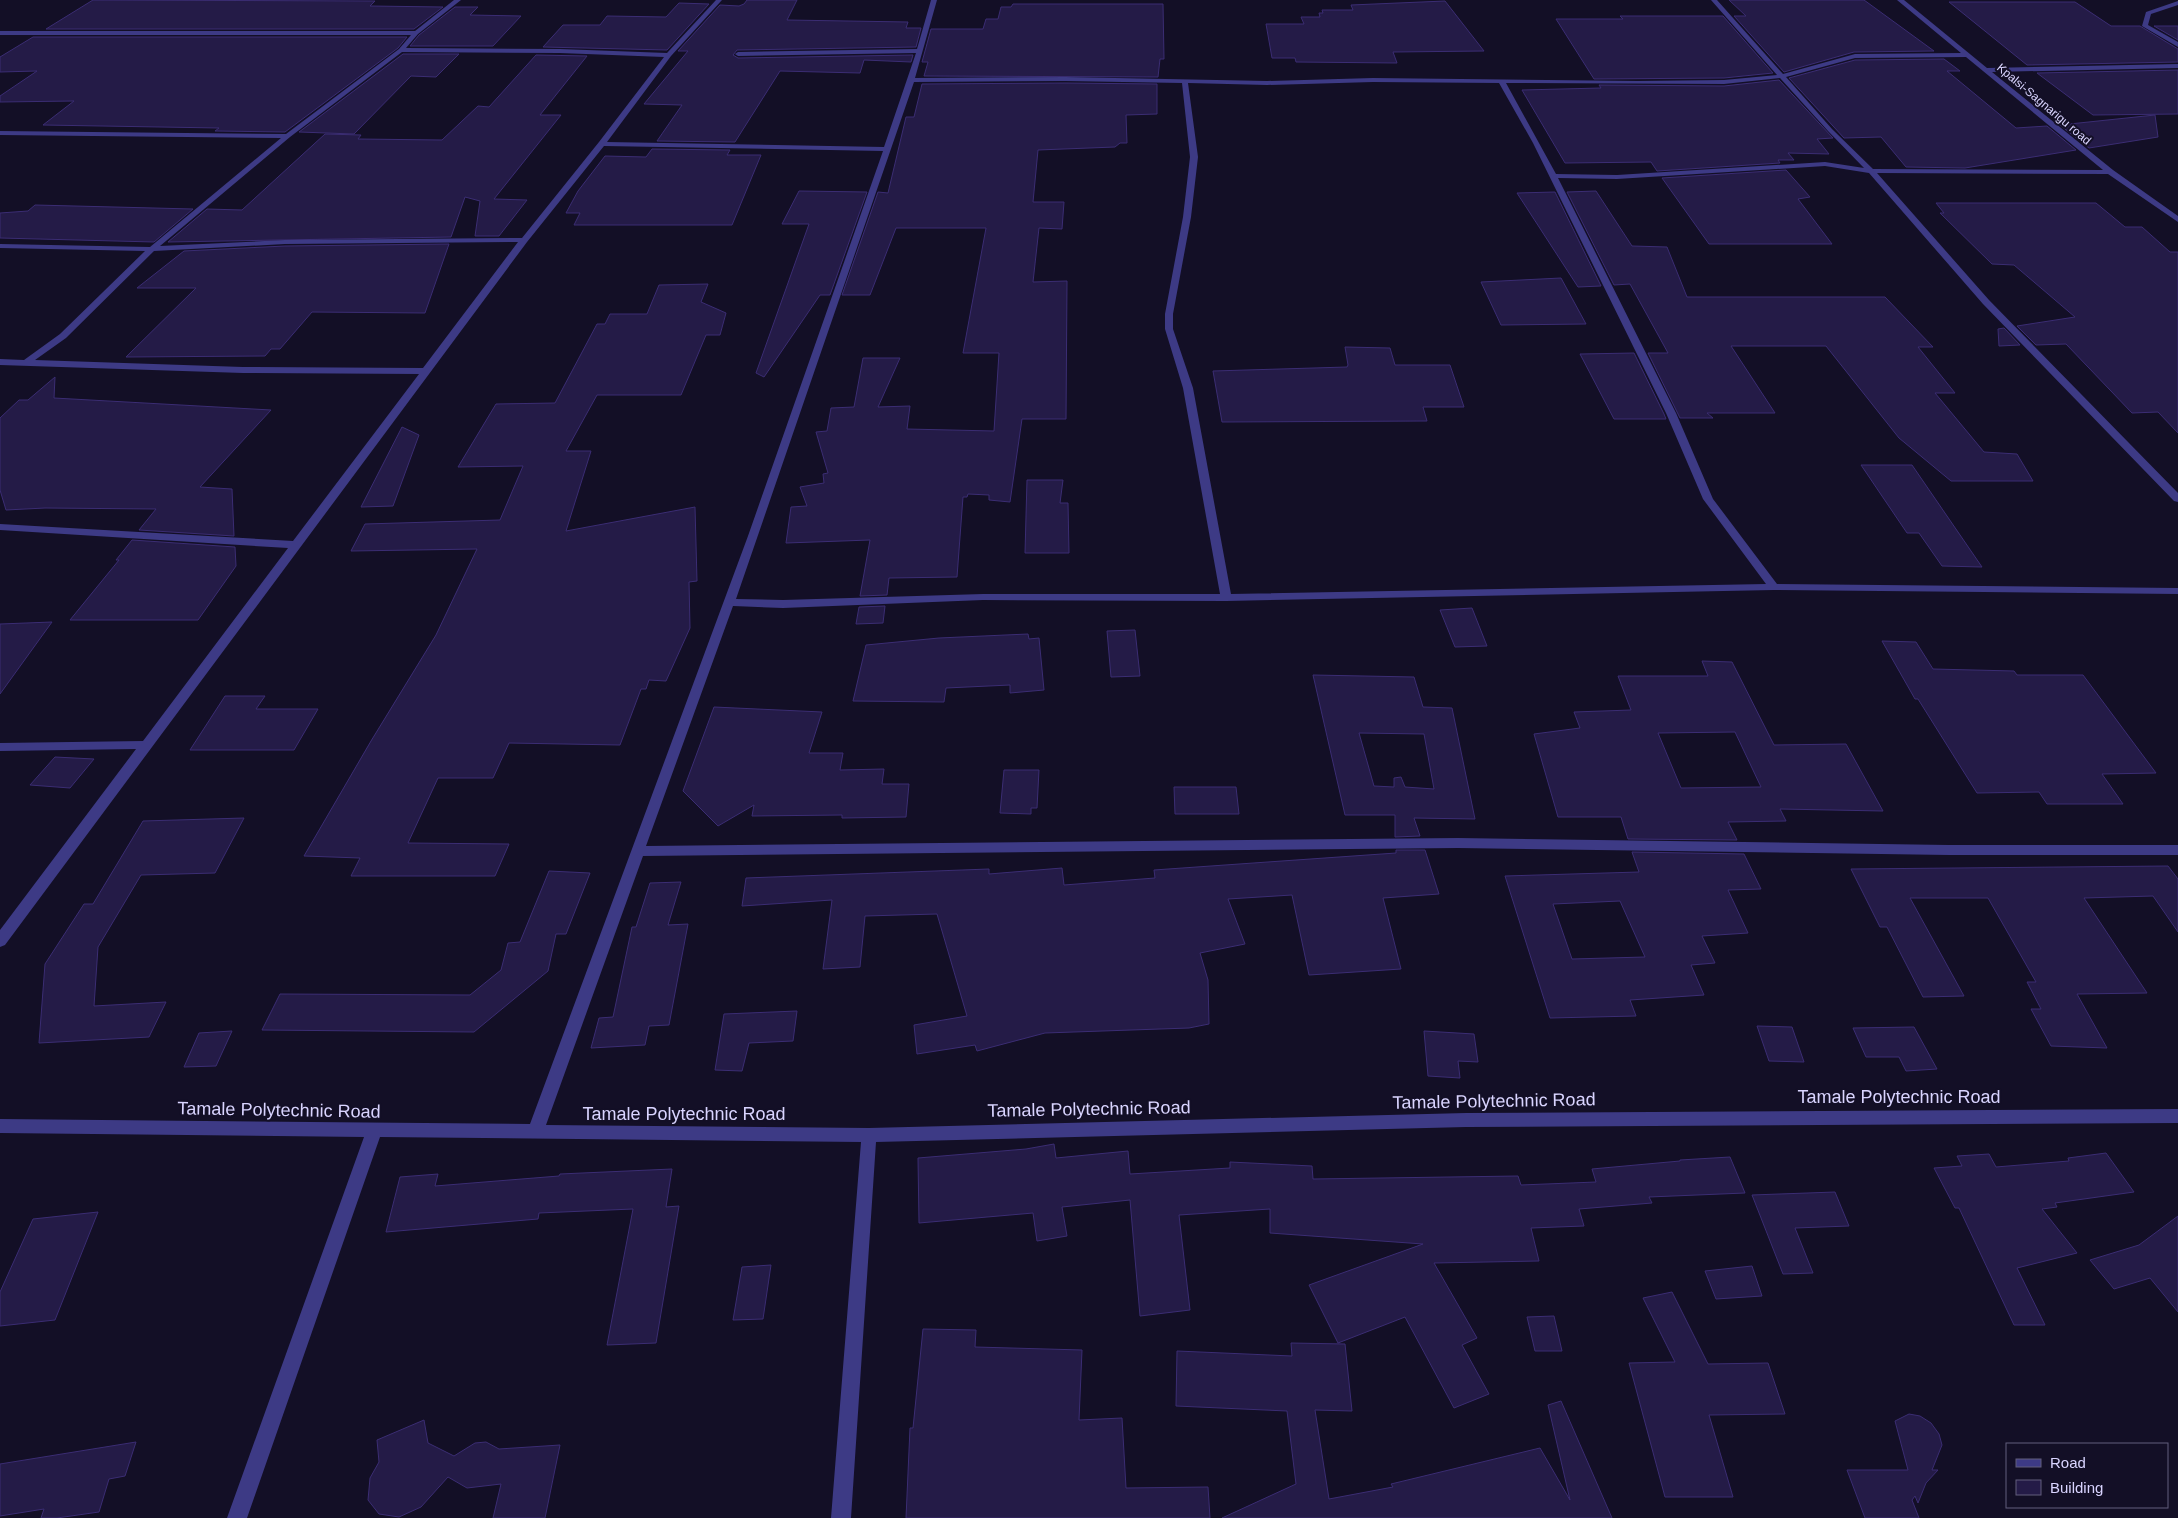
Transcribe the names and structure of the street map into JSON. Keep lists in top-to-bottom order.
{
  "streets": {
    "street": ["Kpalsi-Sagnarigu road", "Tamale Polytechnic Road"]
  },
  "legend": ["Road", "Building"]
}
